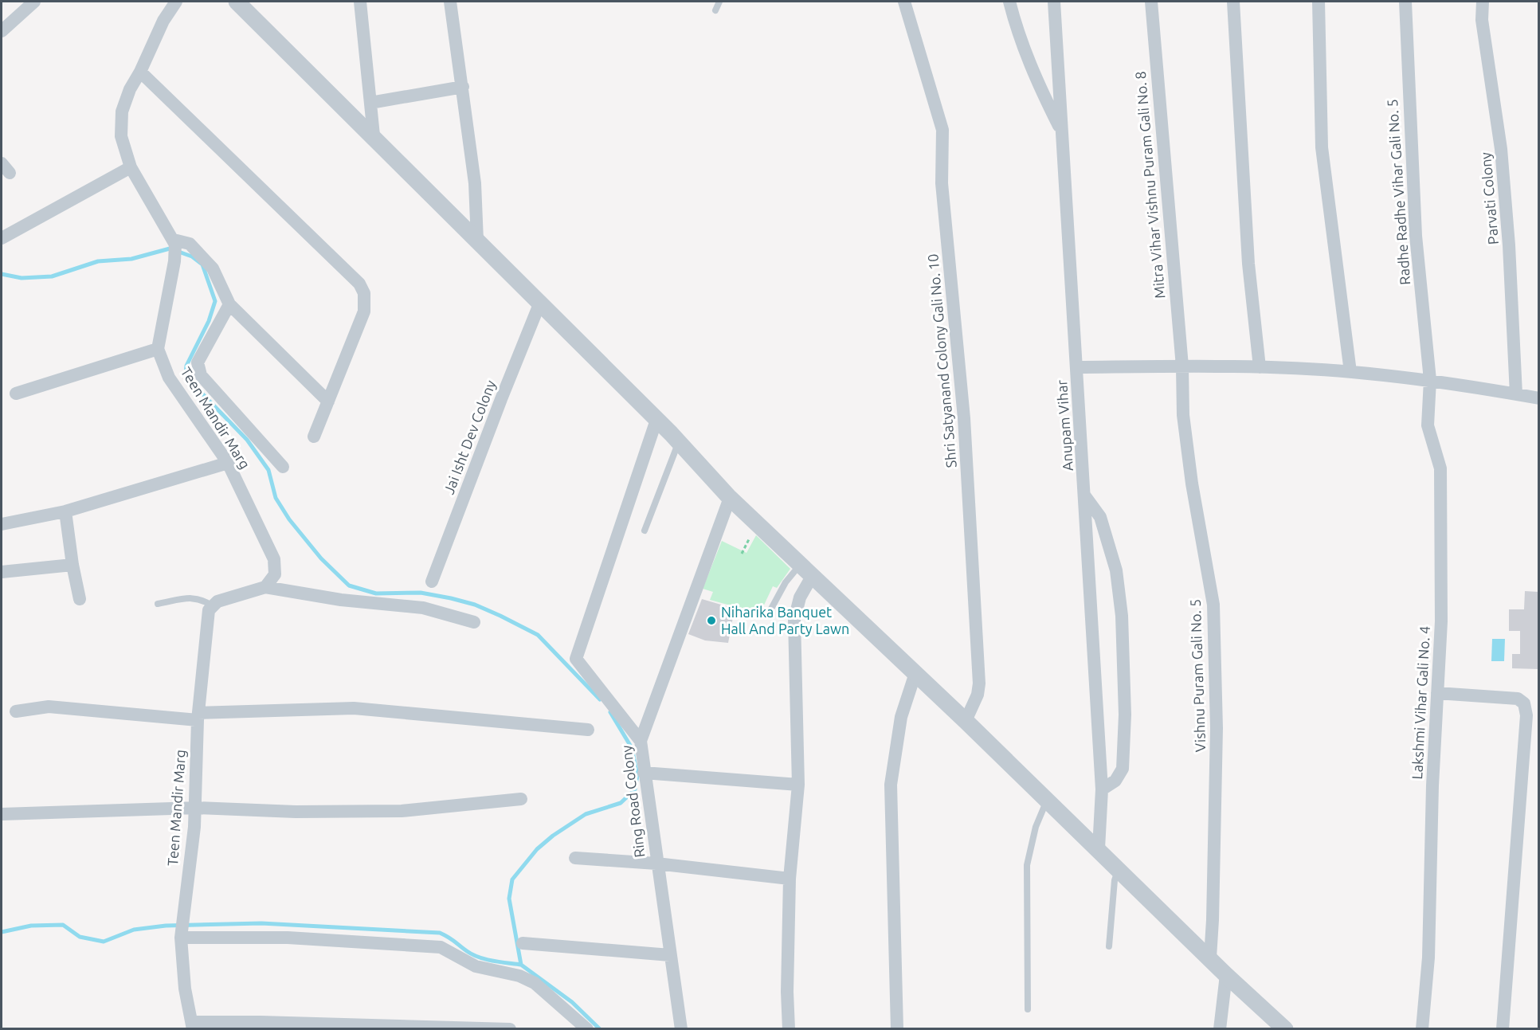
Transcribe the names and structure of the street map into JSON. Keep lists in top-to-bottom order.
{
  "streets": {
    "street": [
      "Mitra Vihar Vishnu Puram Gali No. 8",
      "Radhe Radhe Vihar Gali No. 5",
      "Parvati Colony",
      "Shri Satyanand Colony Gali No. 10",
      "Teen Mandir Marg",
      "Anupam Vihar",
      "Jai Isht Dev Colony",
      "Vishnu Puram Gali No. 5",
      "Lakshmi Vihar Gali No. 4",
      "Ring Road Colony"
    ]
  },
  "crossings": [
    ["Mitra Vihar Vishnu Puram Gali No. 8", "Vishnu Puram Gali No. 5"],
    ["Radhe Radhe Vihar Gali No. 5", "Lakshmi Vihar Gali No. 4"]
  ],
  "places": ["Niharika Banquet Hall And Party Lawn"]
}
